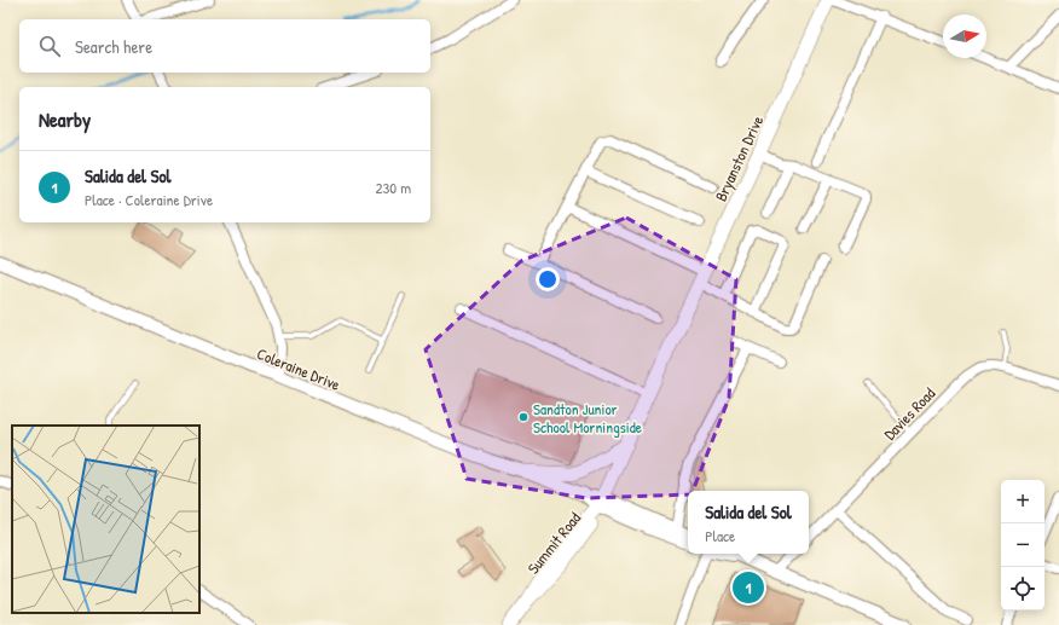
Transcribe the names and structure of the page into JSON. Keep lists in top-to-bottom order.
{
  "streets": {
    "main road": ["Bryanston Drive", "Summit Road"],
    "street": ["Coleraine Drive", "Davies Road"]
  },
  "crossings": [
    ["Bryanston Drive", "Coleraine Drive"],
    ["Bryanston Drive", "Summit Road"],
    ["Coleraine Drive", "Summit Road"]
  ],
  "places": ["Sandton Junior School Morningside"],
  "north": "right",
  "page": {
    "search": "Search here",
    "heading": "Nearby",
    "list": [
      {
        "mark": "1",
        "name": "Salida del Sol",
        "note": "Place · Coleraine Drive",
        "value": "230 m"
      }
    ],
    "map_buttons": ["+", "−"],
    "popup": ["Salida del Sol", "Place"],
    "pins": "1"
  }
}
